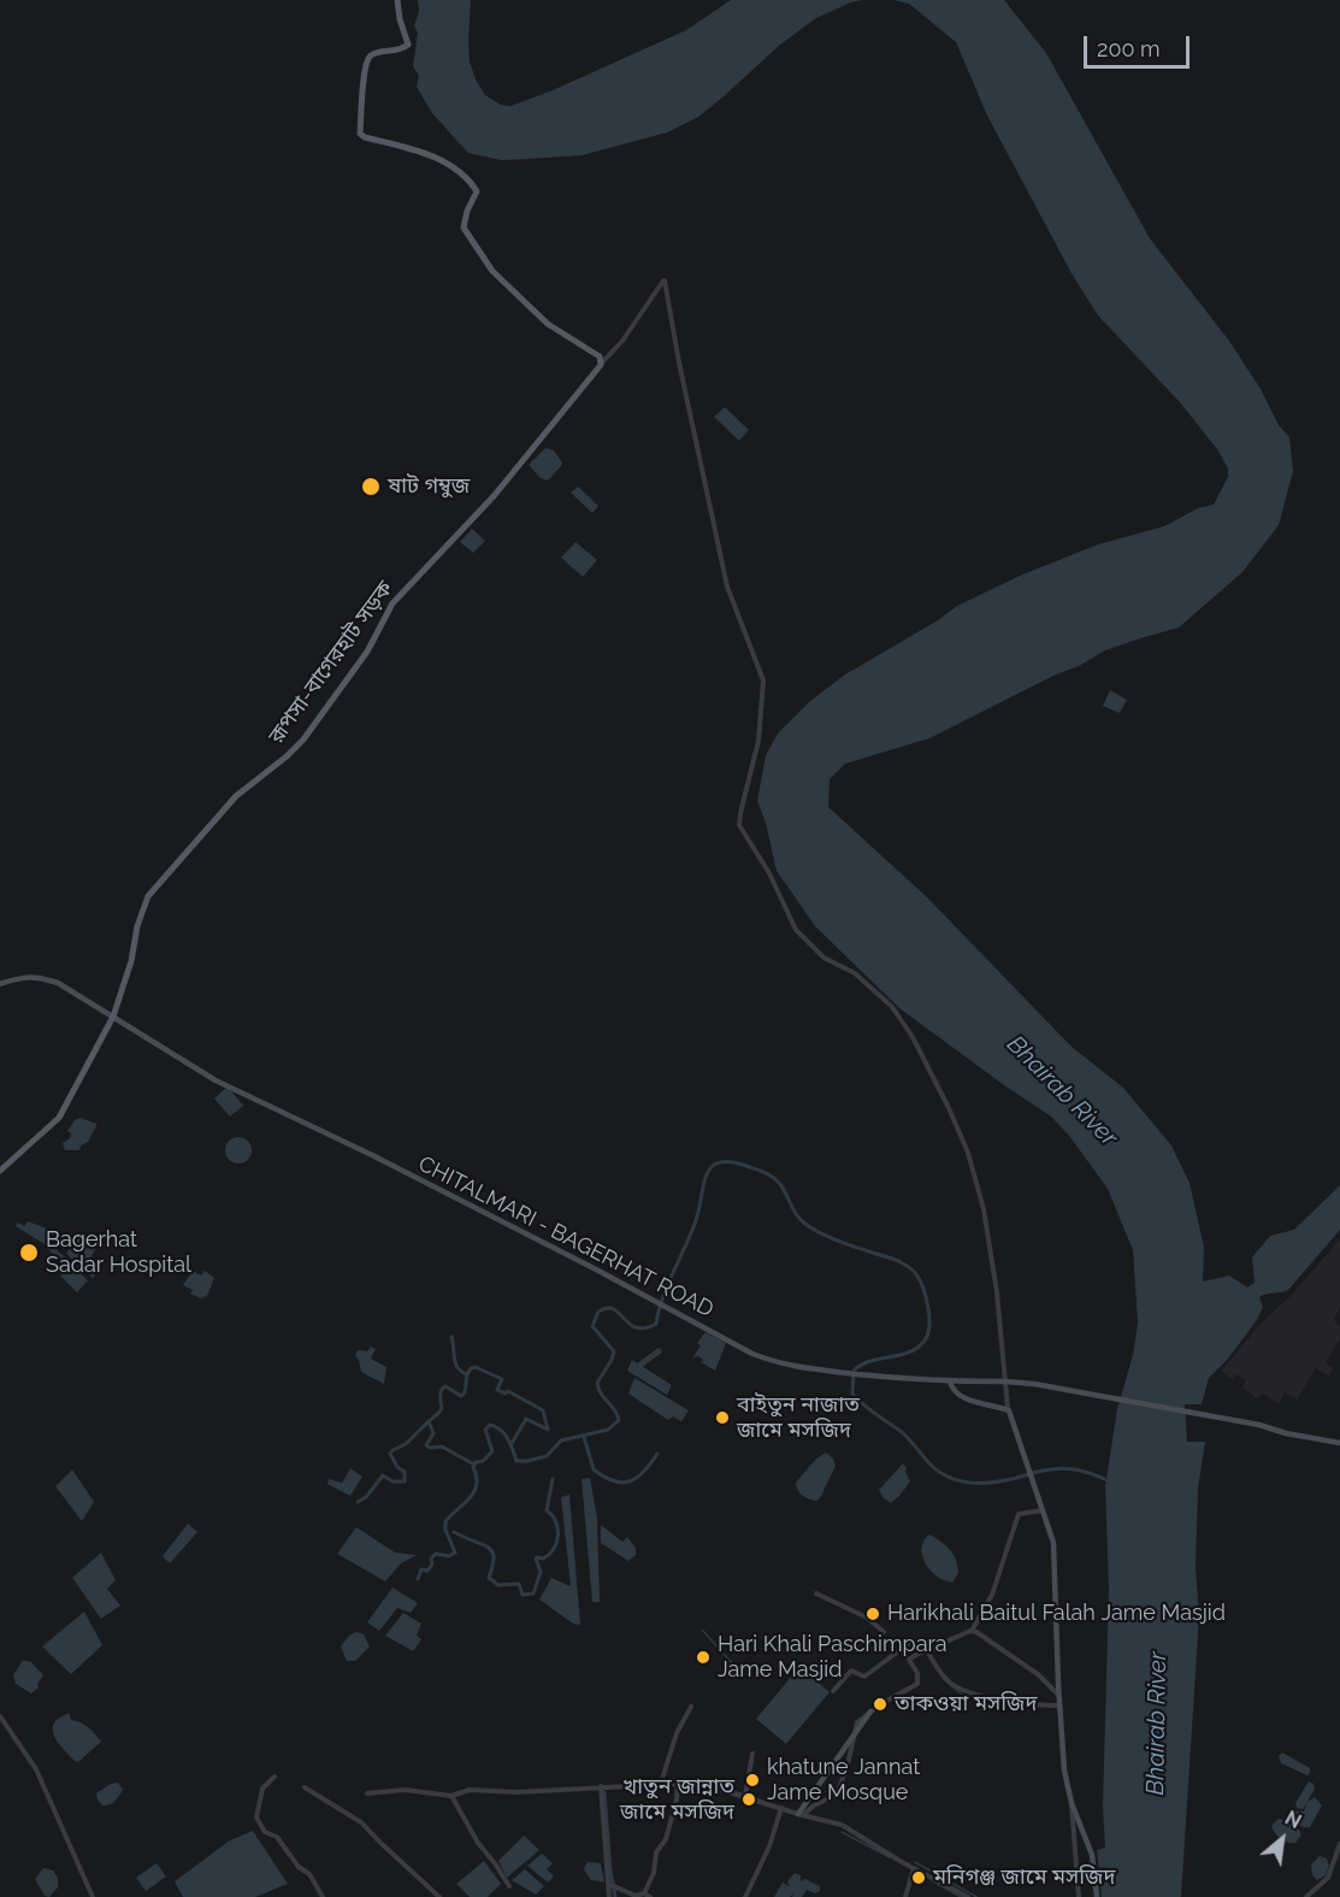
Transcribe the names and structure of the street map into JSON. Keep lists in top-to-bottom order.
{
  "streets": {
    "main road": ["রূপসা-বাগেরহাট সড়ক", "CHITALMARI - BAGERHAT ROAD"]
  },
  "crossings": [
    ["রূপসা-বাগেরহাট সড়ক", "CHITALMARI - BAGERHAT ROAD"]
  ],
  "water": ["Bhairab River"],
  "places": [
    "ষাট গম্বুজ",
    "Bagerhat Sadar Hospital",
    "বাইতুন নাজাত জামে মসজিদ",
    "Harikhali Baitul Falah Jame Masjid",
    "Hari Khali Paschimpara Jame Masjid",
    "তাকওয়া মসজিদ",
    "khatune Jannat Jame Mosque",
    "খাতুন জান্নাত জামে মসজিদ",
    "মনিগঞ্জ জামে মসজিদ"
  ],
  "scale_bar": "200 m",
  "north": "top right"
}
